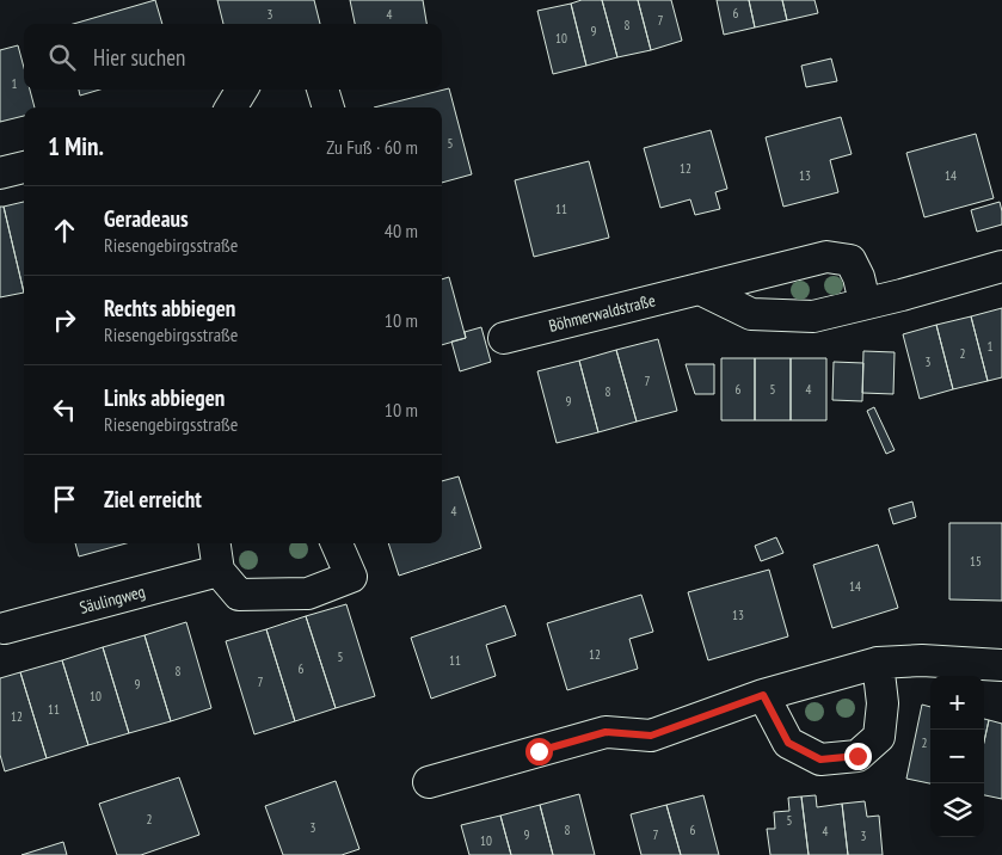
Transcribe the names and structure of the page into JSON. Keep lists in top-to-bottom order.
{
  "streets": {
    "street": ["Böhmerwaldstraße", "Säulingweg"]
  },
  "house_numbers": [
    "6",
    "3",
    "4",
    "7",
    "8",
    "9",
    "10",
    "1",
    "5",
    "12",
    "13",
    "14",
    "11",
    "1",
    "2",
    "3",
    "7",
    "6",
    "5",
    "4",
    "8",
    "9",
    "4",
    "15",
    "14",
    "13",
    "12",
    "5",
    "11",
    "6",
    "8",
    "7",
    "9",
    "10",
    "11",
    "12",
    "2",
    "2",
    "5",
    "3",
    "8",
    "6",
    "4",
    "9",
    "7",
    "3",
    "10"
  ],
  "page": {
    "search": "Hier suchen",
    "heading": ["1 Min.", "Zu Fuß · 60 m"],
    "list": [
      ["Geradeaus", "Riesengebirgsstraße", "40 m"],
      ["Rechts abbiegen", "Riesengebirgsstraße", "10 m"],
      ["Links abbiegen", "Riesengebirgsstraße", "10 m"],
      "Ziel erreicht"
    ],
    "map_buttons": ["+", "−"]
  }
}
